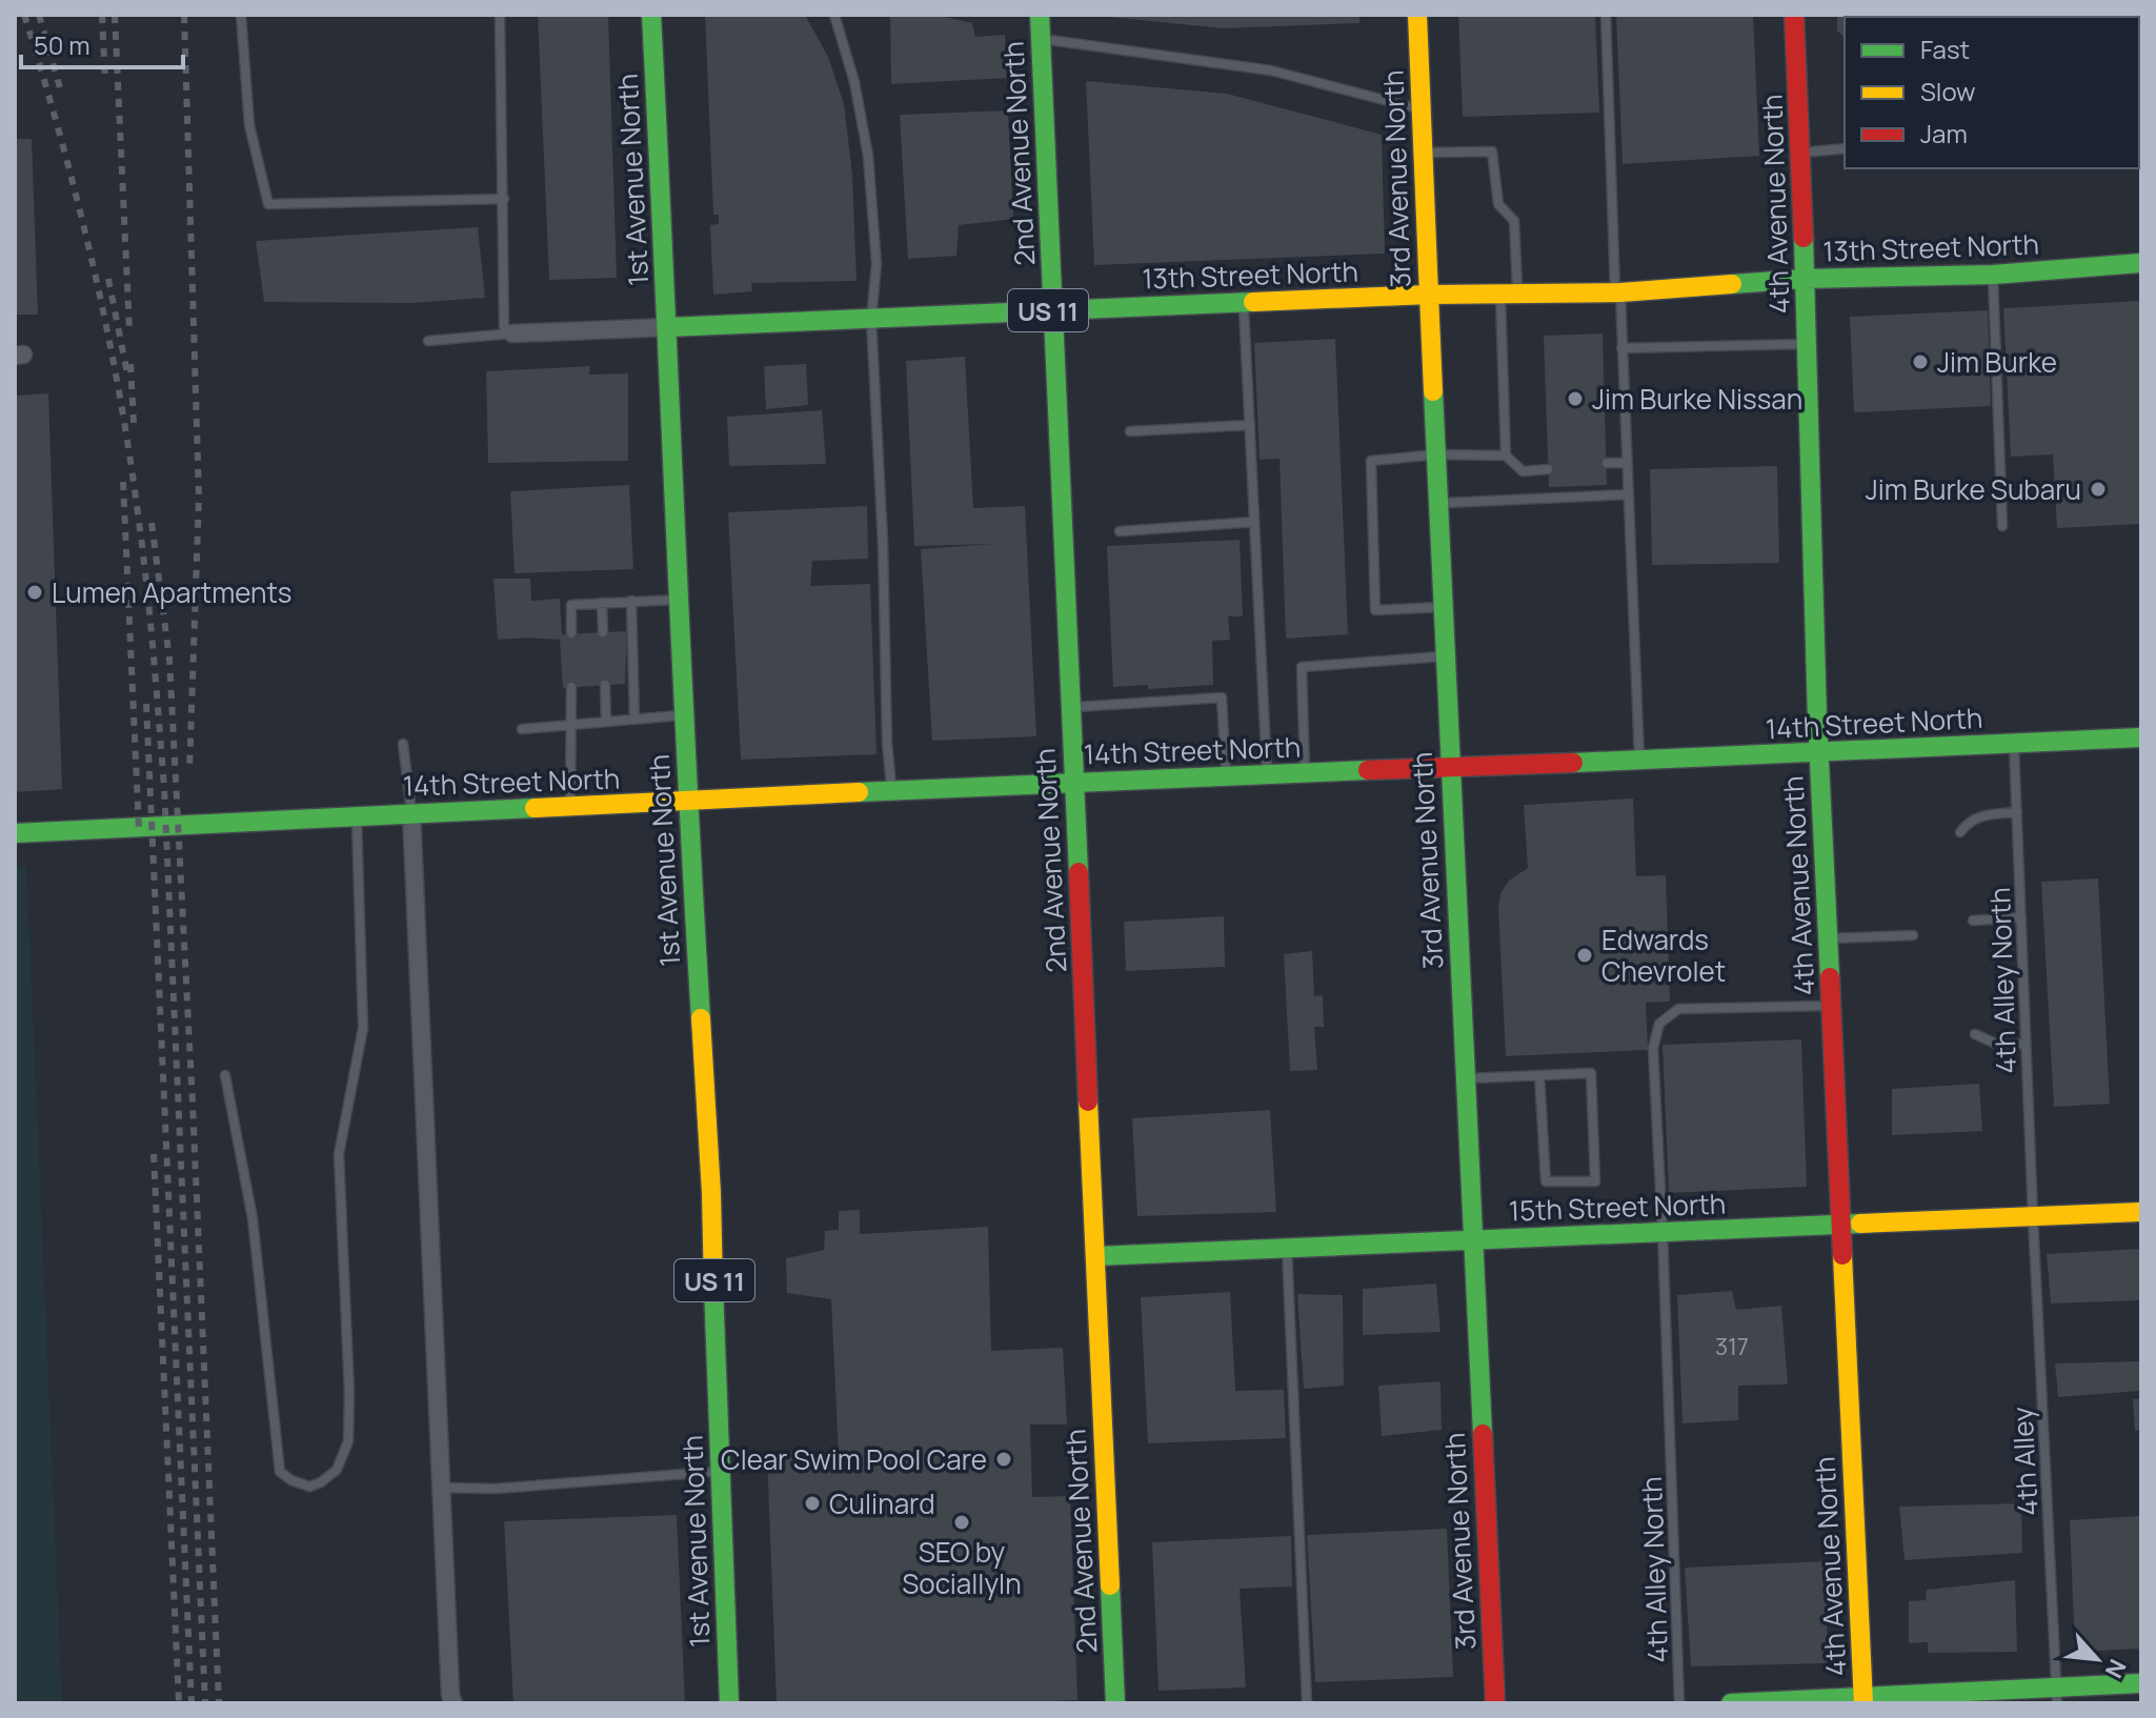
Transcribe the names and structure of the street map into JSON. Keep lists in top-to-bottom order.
{
  "streets": {
    "street": [
      "2nd Avenue North",
      "3rd Avenue North",
      "1st Avenue North",
      "4th Avenue North",
      "13th Street North",
      "US 11",
      "14th Street North",
      "15th Street North"
    ],
    "lane": ["4th Alley North", "4th Alley"]
  },
  "crossings": [
    ["2nd Avenue North", "13th Street North"],
    ["2nd Avenue North", "14th Street North"],
    ["2nd Avenue North", "15th Street North"],
    ["3rd Avenue North", "13th Street North"],
    ["3rd Avenue North", "14th Street North"],
    ["3rd Avenue North", "15th Street North"],
    ["1st Avenue North", "13th Street North"],
    ["1st Avenue North", "14th Street North"],
    ["4th Avenue North", "13th Street North"],
    ["4th Avenue North", "14th Street North"],
    ["4th Avenue North", "4th Alley North"],
    ["4th Avenue North", "15th Street North"],
    ["14th Street North", "4th Alley North"],
    ["4th Alley North", "15th Street North"],
    ["4th Alley North", "4th Alley"],
    ["15th Street North", "4th Alley"]
  ],
  "places": [
    "Jim Burke",
    "Jim Burke Nissan",
    "Jim Burke Subaru",
    "Lumen Apartments",
    "Edwards Chevrolet",
    "Clear Swim Pool Care",
    "Culinard",
    "SEO by SociallyIn"
  ],
  "house_numbers": ["317"],
  "legend": ["Fast", "Slow", "Jam"],
  "scale_bar": "50 m",
  "north": "bottom right"
}
